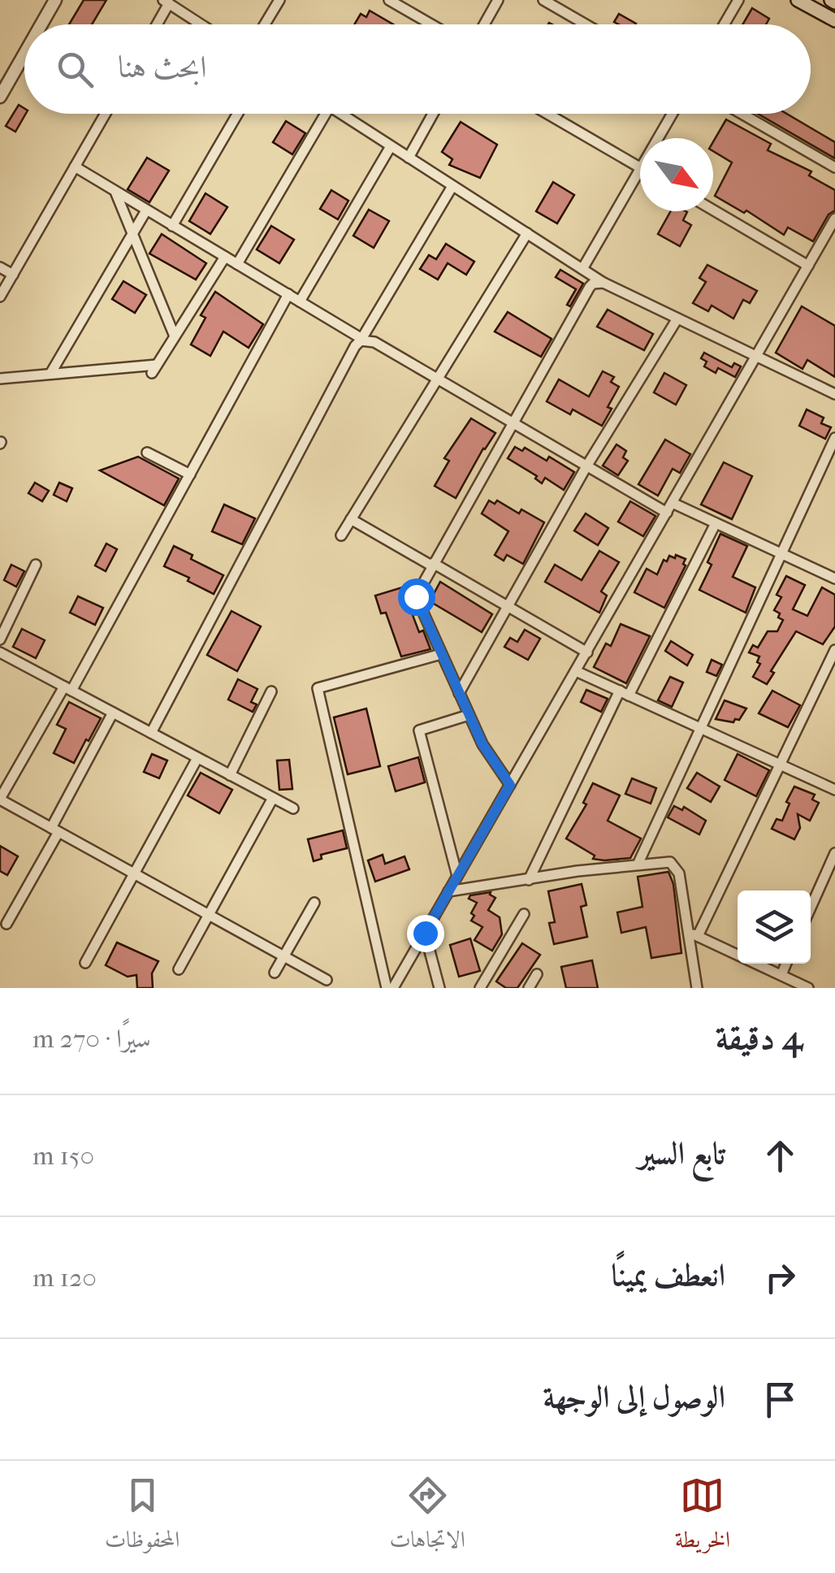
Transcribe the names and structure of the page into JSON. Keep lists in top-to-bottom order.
{
  "north": "bottom right",
  "page": {
    "search": "ابحث هنا",
    "heading": ["4 دقيقة", "سيرًا · 270 m"],
    "list": [
      ["تابع السير", "150 m"],
      ["انعطف يمينًا", "120 m"],
      "الوصول إلى الوجهة"
    ],
    "nav": ["الخريطة", "الاتجاهات", "المحفوظات"]
  }
}
